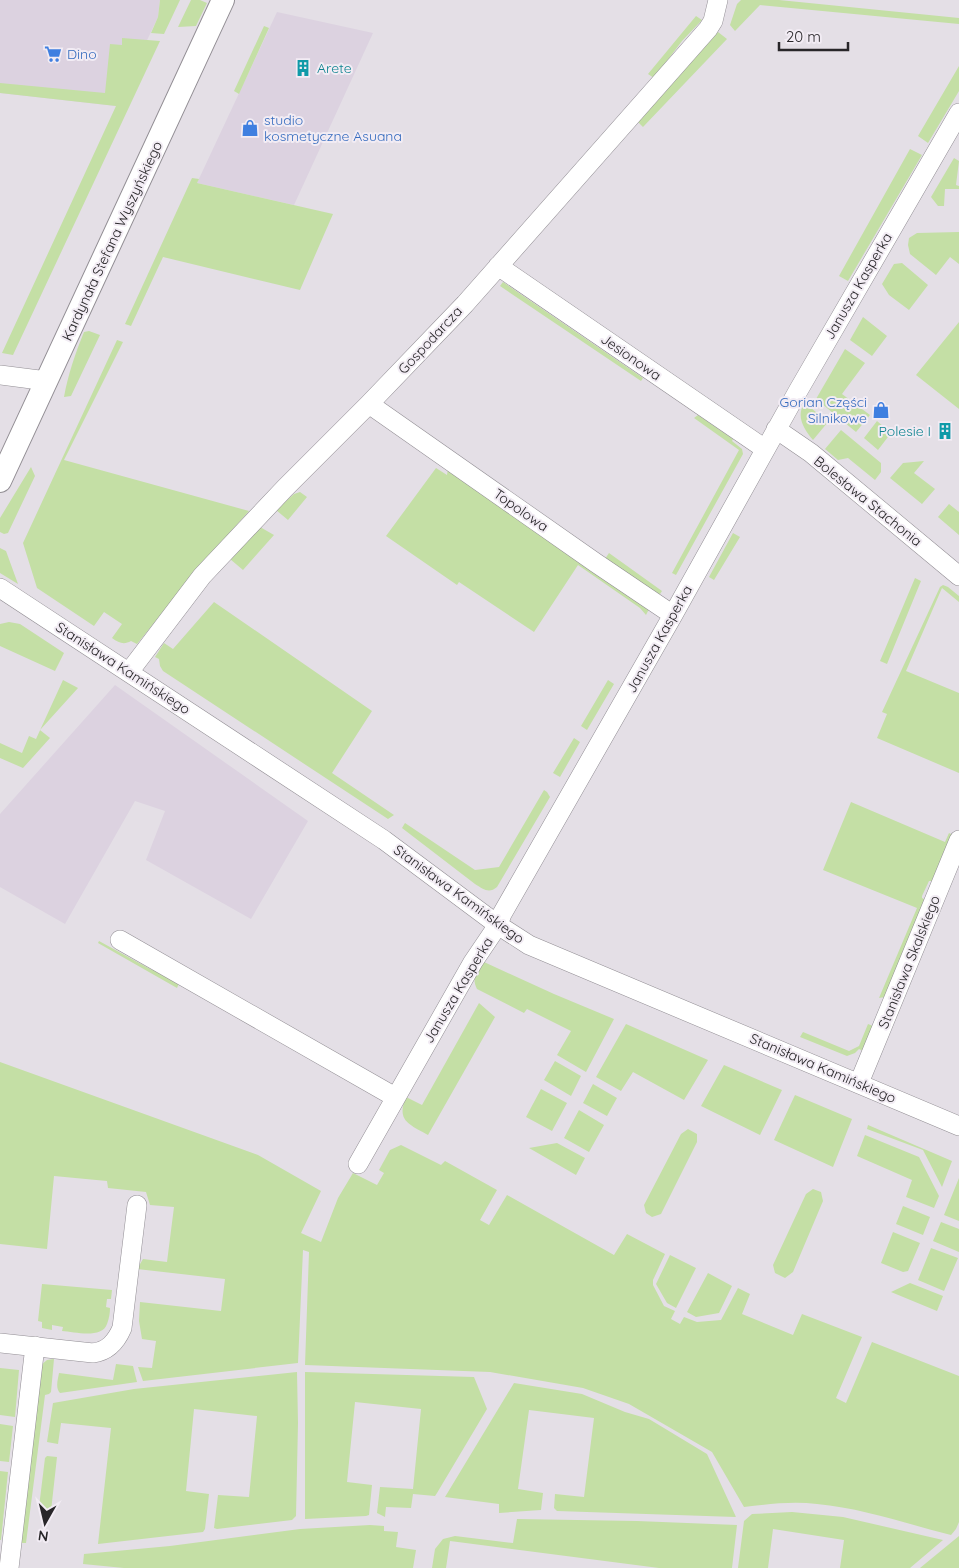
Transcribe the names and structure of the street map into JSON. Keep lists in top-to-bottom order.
{
  "streets": {
    "street": [
      "Kardynała Stefana Wyszyńskiego",
      "Janusza Kasperka",
      "Gospodarcza",
      "Jesionowa",
      "Bolesława Stachonia",
      "Topolowa",
      "Stanisława Kamińskiego",
      "Stanisława Skalskiego"
    ]
  },
  "crossings": [
    ["Janusza Kasperka", "Jesionowa"],
    ["Janusza Kasperka", "Bolesława Stachonia"],
    ["Janusza Kasperka", "Topolowa"],
    ["Janusza Kasperka", "Stanisława Kamińskiego"],
    ["Gospodarcza", "Jesionowa"],
    ["Gospodarcza", "Topolowa"],
    ["Gospodarcza", "Stanisława Kamińskiego"],
    ["Stanisława Kamińskiego", "Stanisława Skalskiego"]
  ],
  "places": {
    "supermarket": ["Dino"],
    "building": ["Arete", "Polesie I"],
    "shop": ["studio kosmetyczne Asuana", "Gorian Części Silnikowe"]
  },
  "scale_bar": "20 m",
  "north": "bottom"
}
